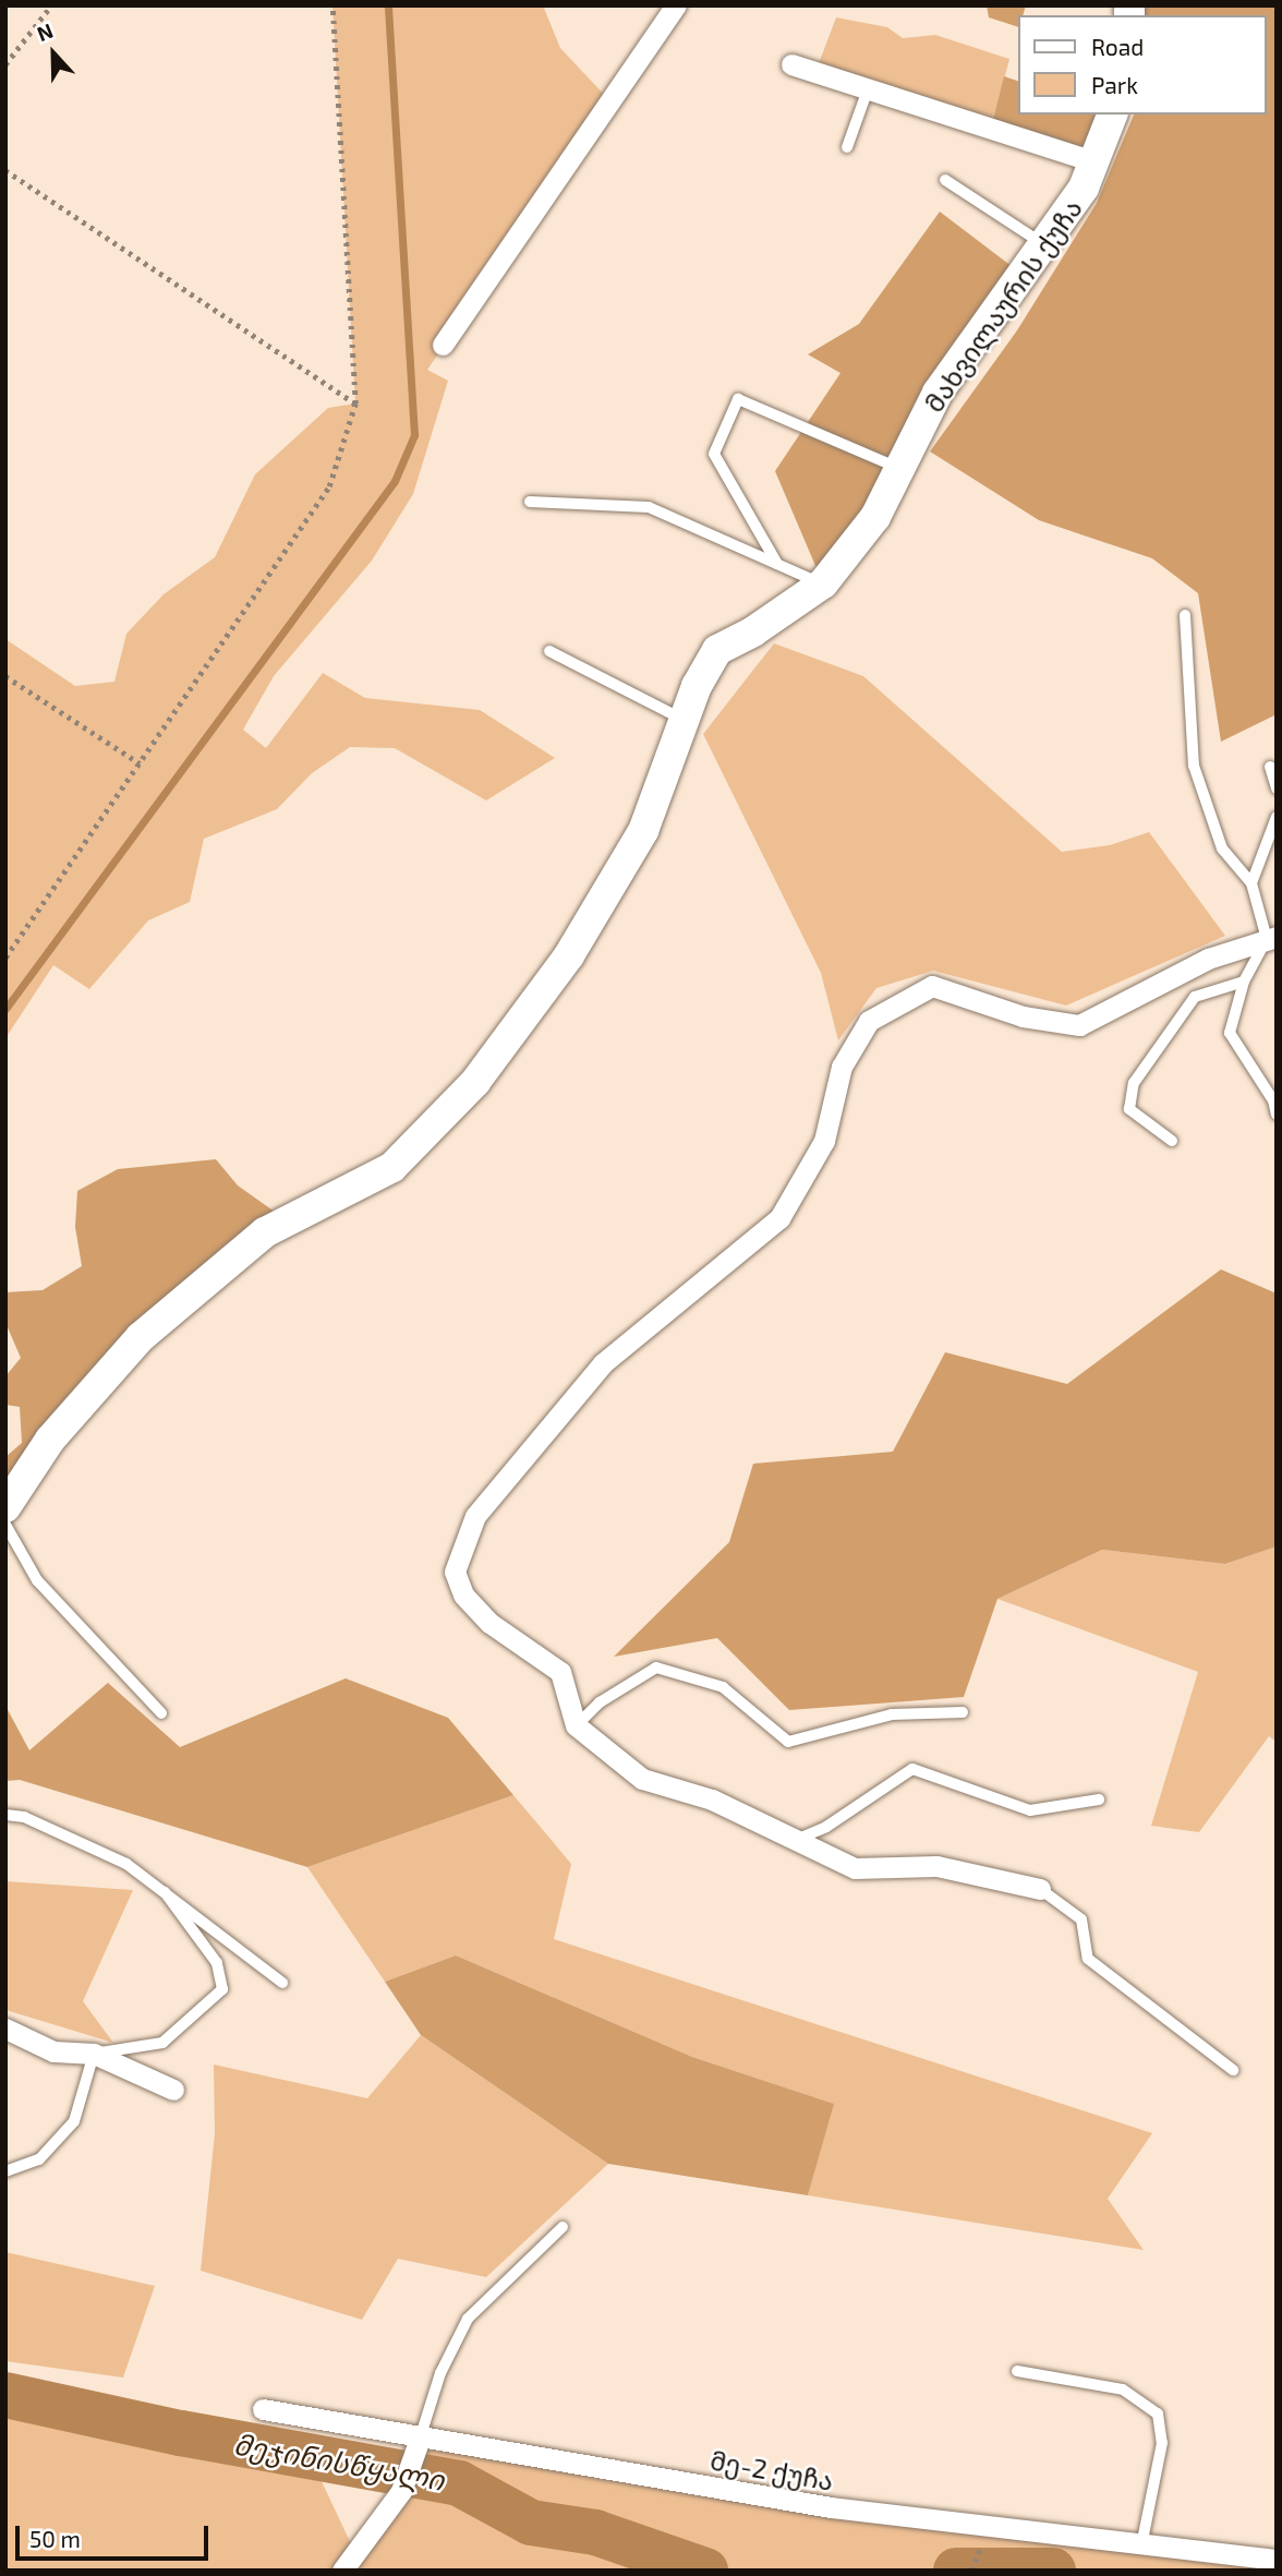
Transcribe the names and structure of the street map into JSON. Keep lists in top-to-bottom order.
{
  "streets": {
    "street": ["მახვილაურის ქუჩა", "მე-2 ქუჩა"]
  },
  "water": ["მეჯინისწყალი"],
  "legend": ["Road", "Park"],
  "scale_bar": "50 m",
  "north": "top"
}
